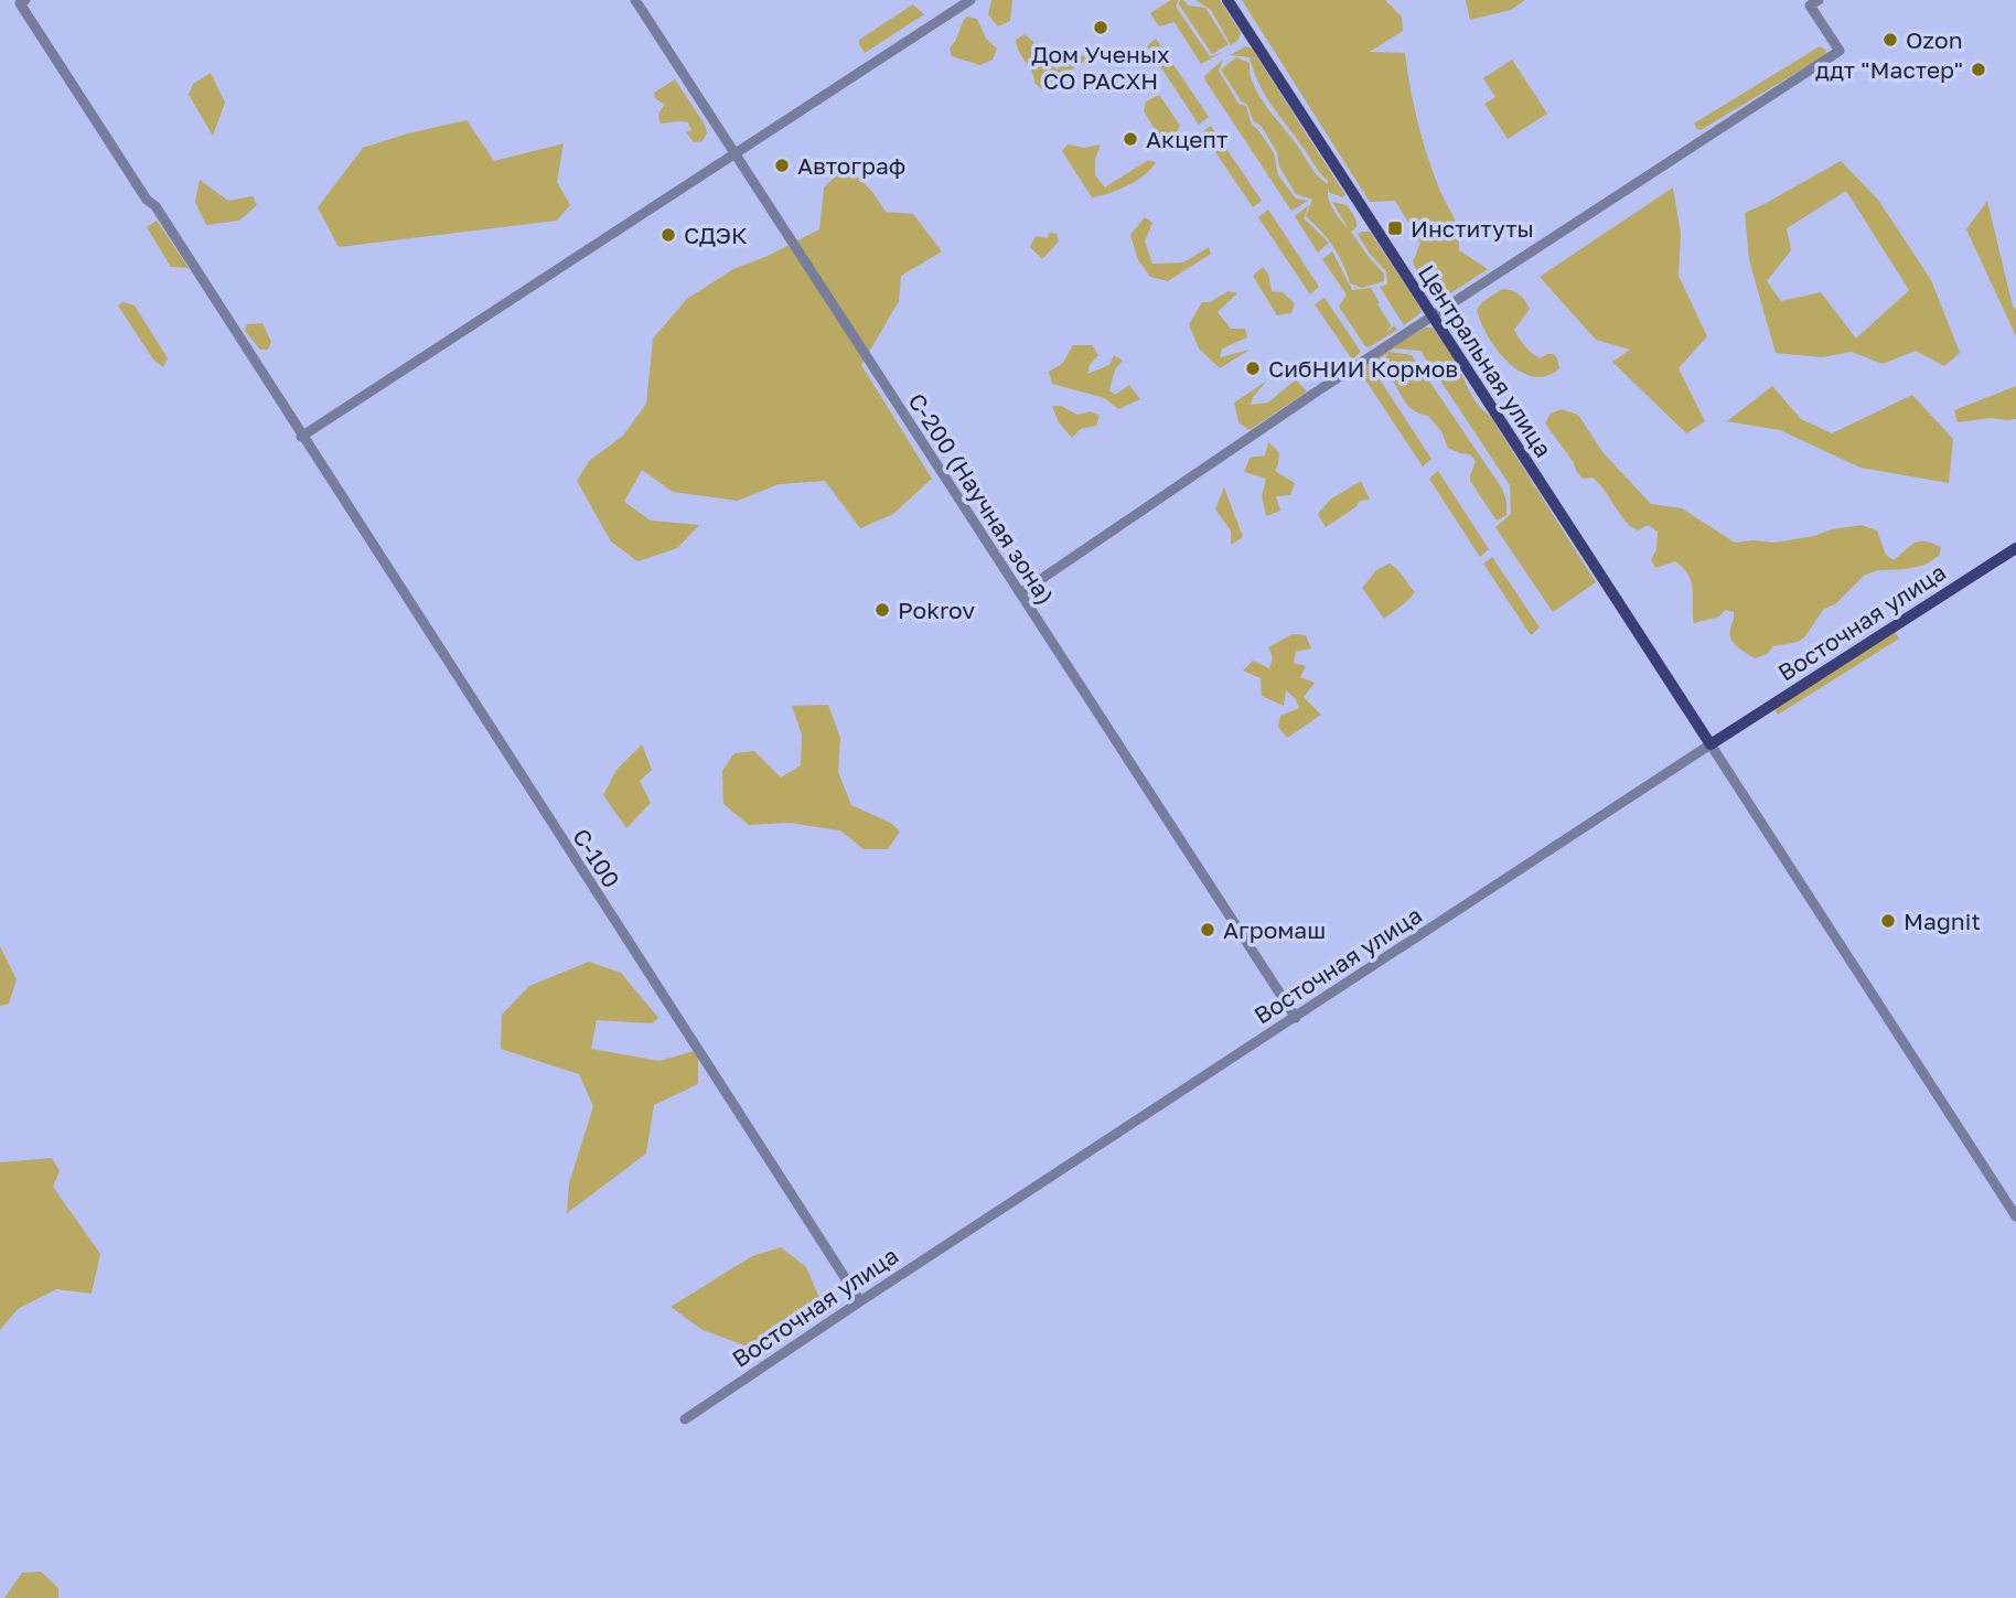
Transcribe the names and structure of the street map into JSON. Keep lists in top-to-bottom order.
{
  "streets": {
    "main road": ["Центральная улица", "Восточная улица"],
    "street": ["С-200 (Научная зона)", "С-100"]
  },
  "crossings": [
    ["Центральная улица", "Восточная улица"],
    ["С-200 (Научная зона)", "Восточная улица"],
    ["Восточная улица", "С-100"]
  ],
  "places": {
    "other": [
      "Дом Ученых СО РАСХН",
      "Ozon",
      "ддт \"Мастер\"",
      "Акцепт",
      "Автограф",
      "СДЭК",
      "СибНИИ Кормов",
      "Pokrov",
      "Magnit",
      "Агромаш"
    ],
    "transit": ["Институты"]
  }
}
